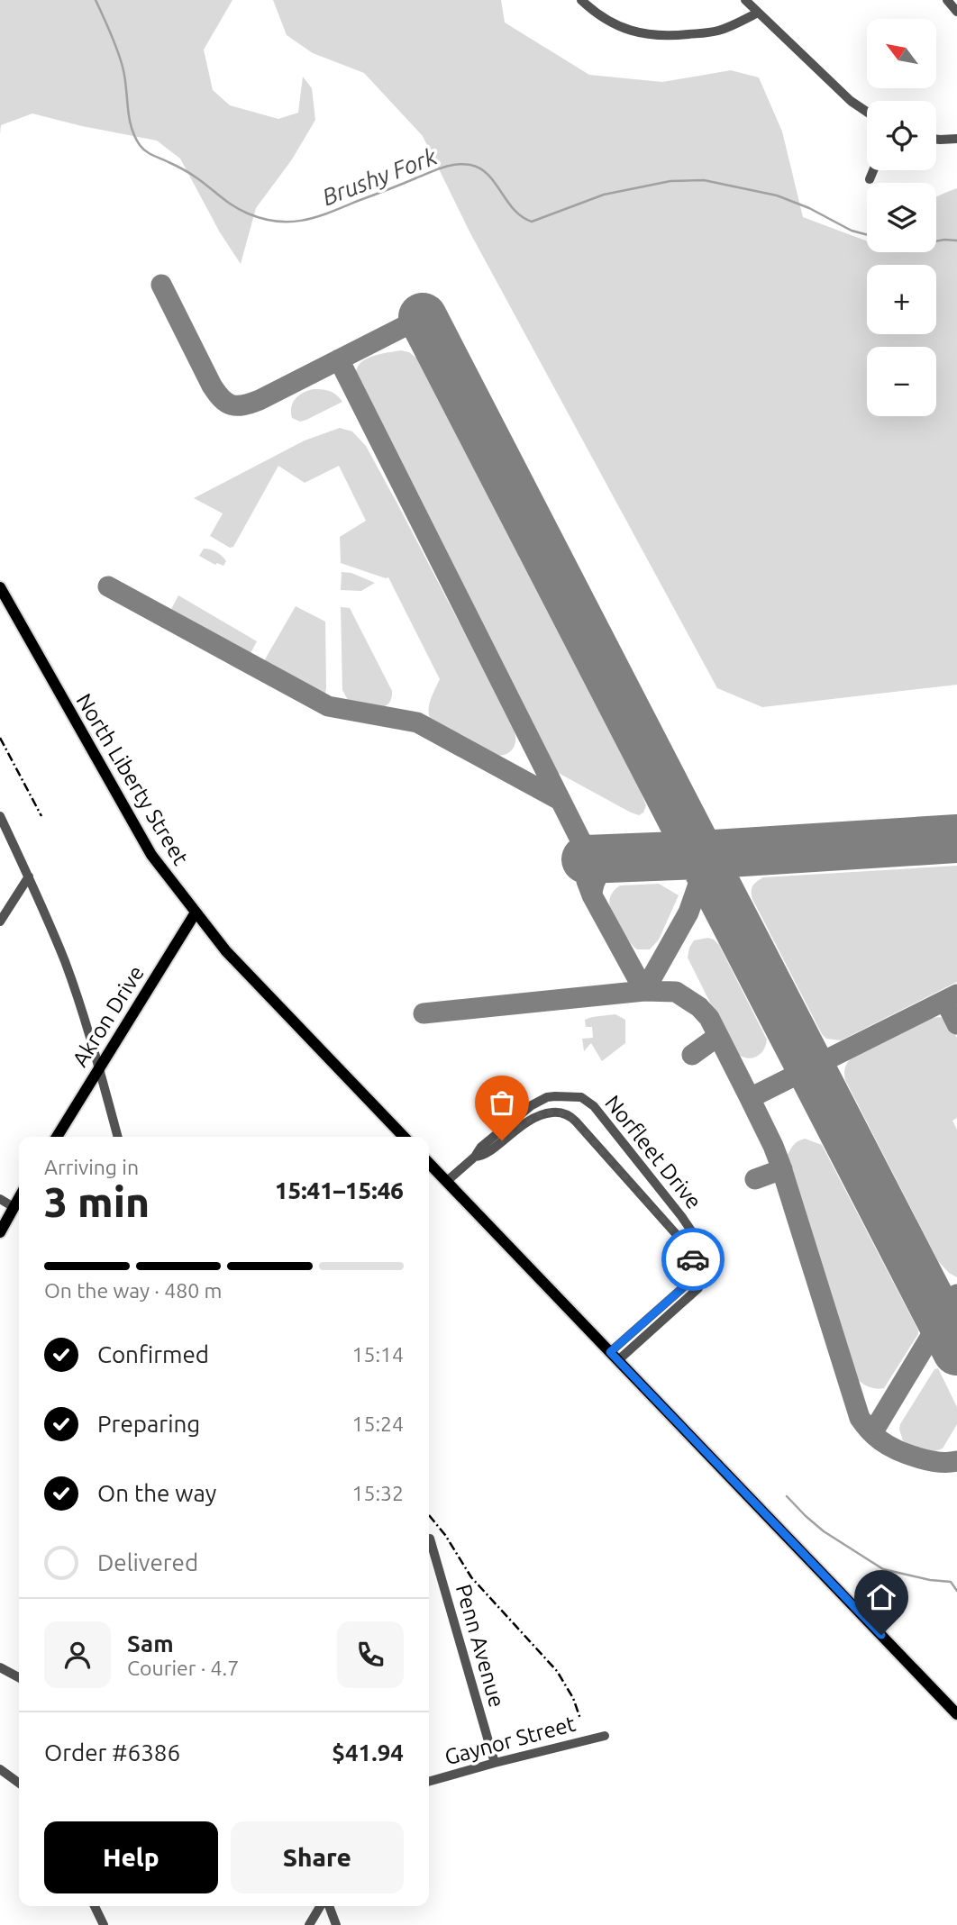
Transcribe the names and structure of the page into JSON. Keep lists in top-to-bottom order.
{
  "streets": {
    "main road": ["North Liberty Street", "Akron Drive"],
    "street": ["Norfleet Drive", "Penn Avenue", "Gaynor Street"]
  },
  "crossings": [
    ["North Liberty Street", "Akron Drive"],
    ["Penn Avenue", "Gaynor Street"]
  ],
  "water": ["Brushy Fork"],
  "north": "top left",
  "page": {
    "map_buttons": ["+", "−"],
    "heading": ["3 min", "Arriving in", "15:41–15:46"],
    "panel": [
      "Sam",
      "Courier · 4.7",
      "Order #6386",
      "$41.94"
    ],
    "bar": "On the way · 480 m",
    "list": [
      ["Confirmed", "15:14"],
      ["Preparing", "15:24"],
      ["On the way", "15:32"],
      "Delivered"
    ],
    "buttons": ["Help", "Share"]
  }
}
